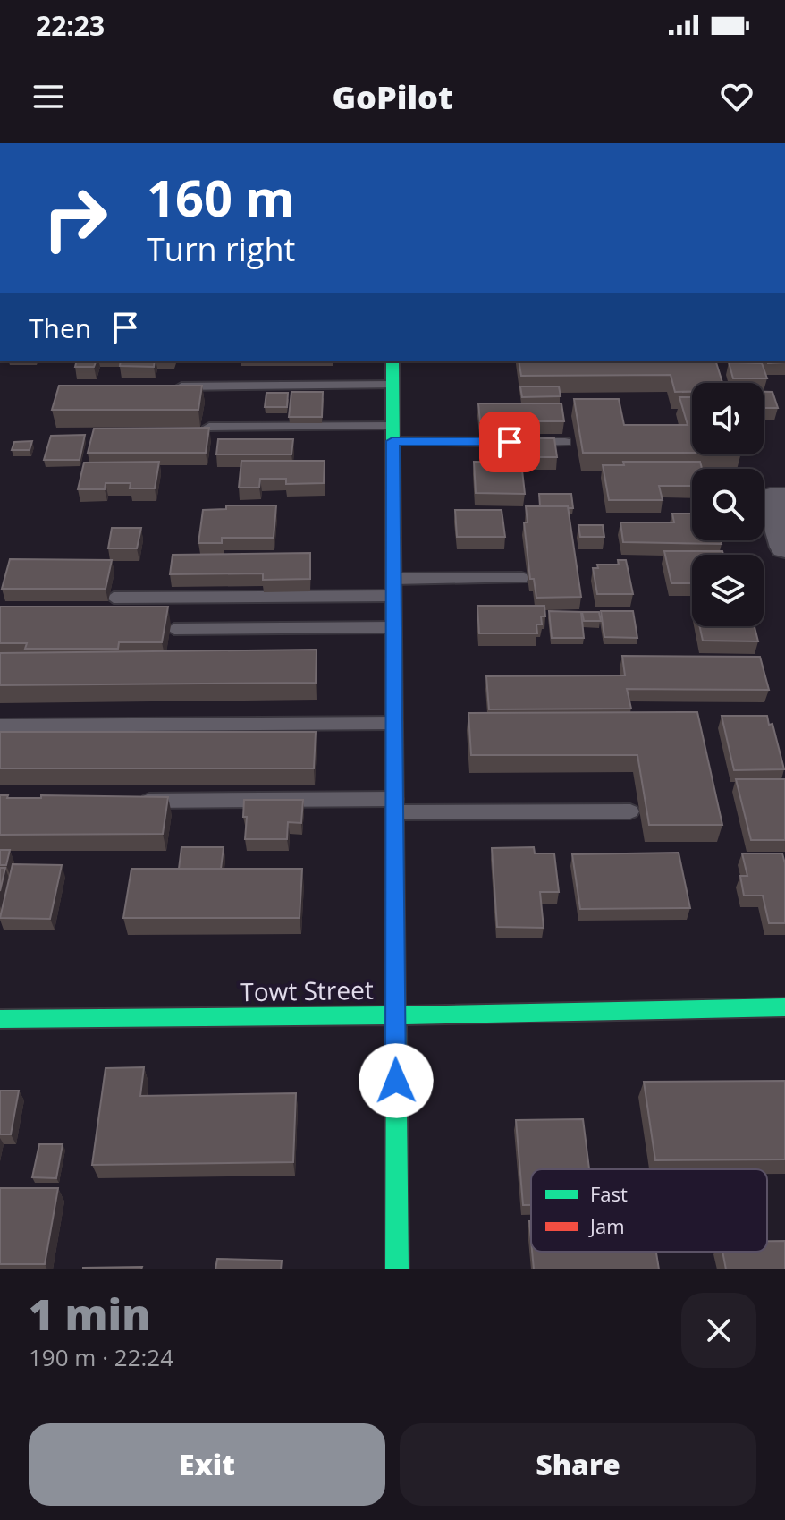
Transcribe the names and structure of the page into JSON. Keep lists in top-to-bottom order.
{
  "streets": {
    "street": ["Towt Street"]
  },
  "legend": ["Fast", "Jam"],
  "page": {
    "status": "22:23",
    "header": "GoPilot",
    "turn": ["160 m", "Turn right"],
    "then": "Then",
    "heading": ["1 min", "190 m · 22:24"],
    "buttons": ["Exit", "Share"]
  }
}
